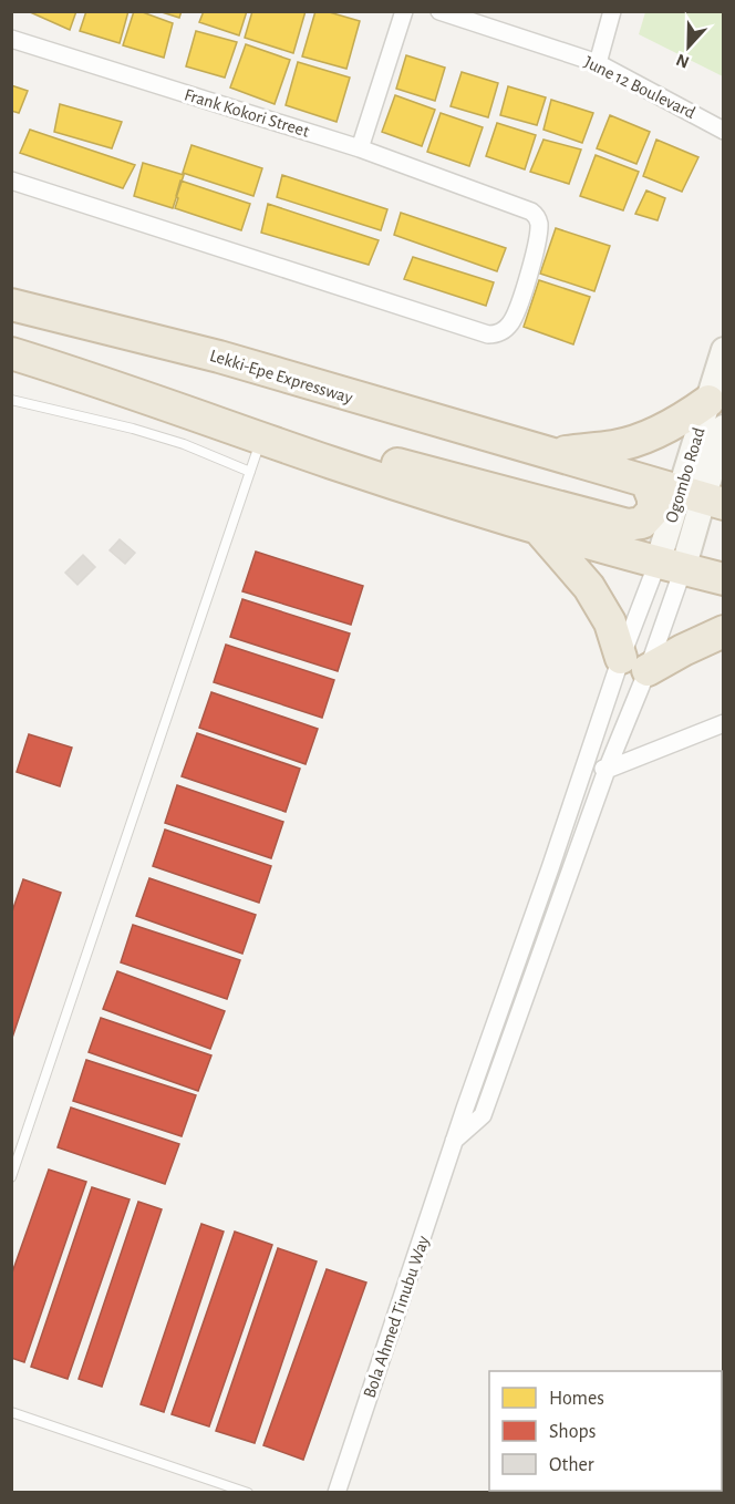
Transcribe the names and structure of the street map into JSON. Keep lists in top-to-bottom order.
{
  "streets": {
    "highway": ["Lekki-Epe Expressway"],
    "main road": ["Ogombo Road"],
    "street": ["June 12 Boulevard", "Frank Kokori Street", "Bola Ahmed Tinubu Way"]
  },
  "crossings": [
    ["Lekki-Epe Expressway", "Ogombo Road"]
  ],
  "legend": ["Homes", "Shops", "Other"],
  "north": "bottom"
}
